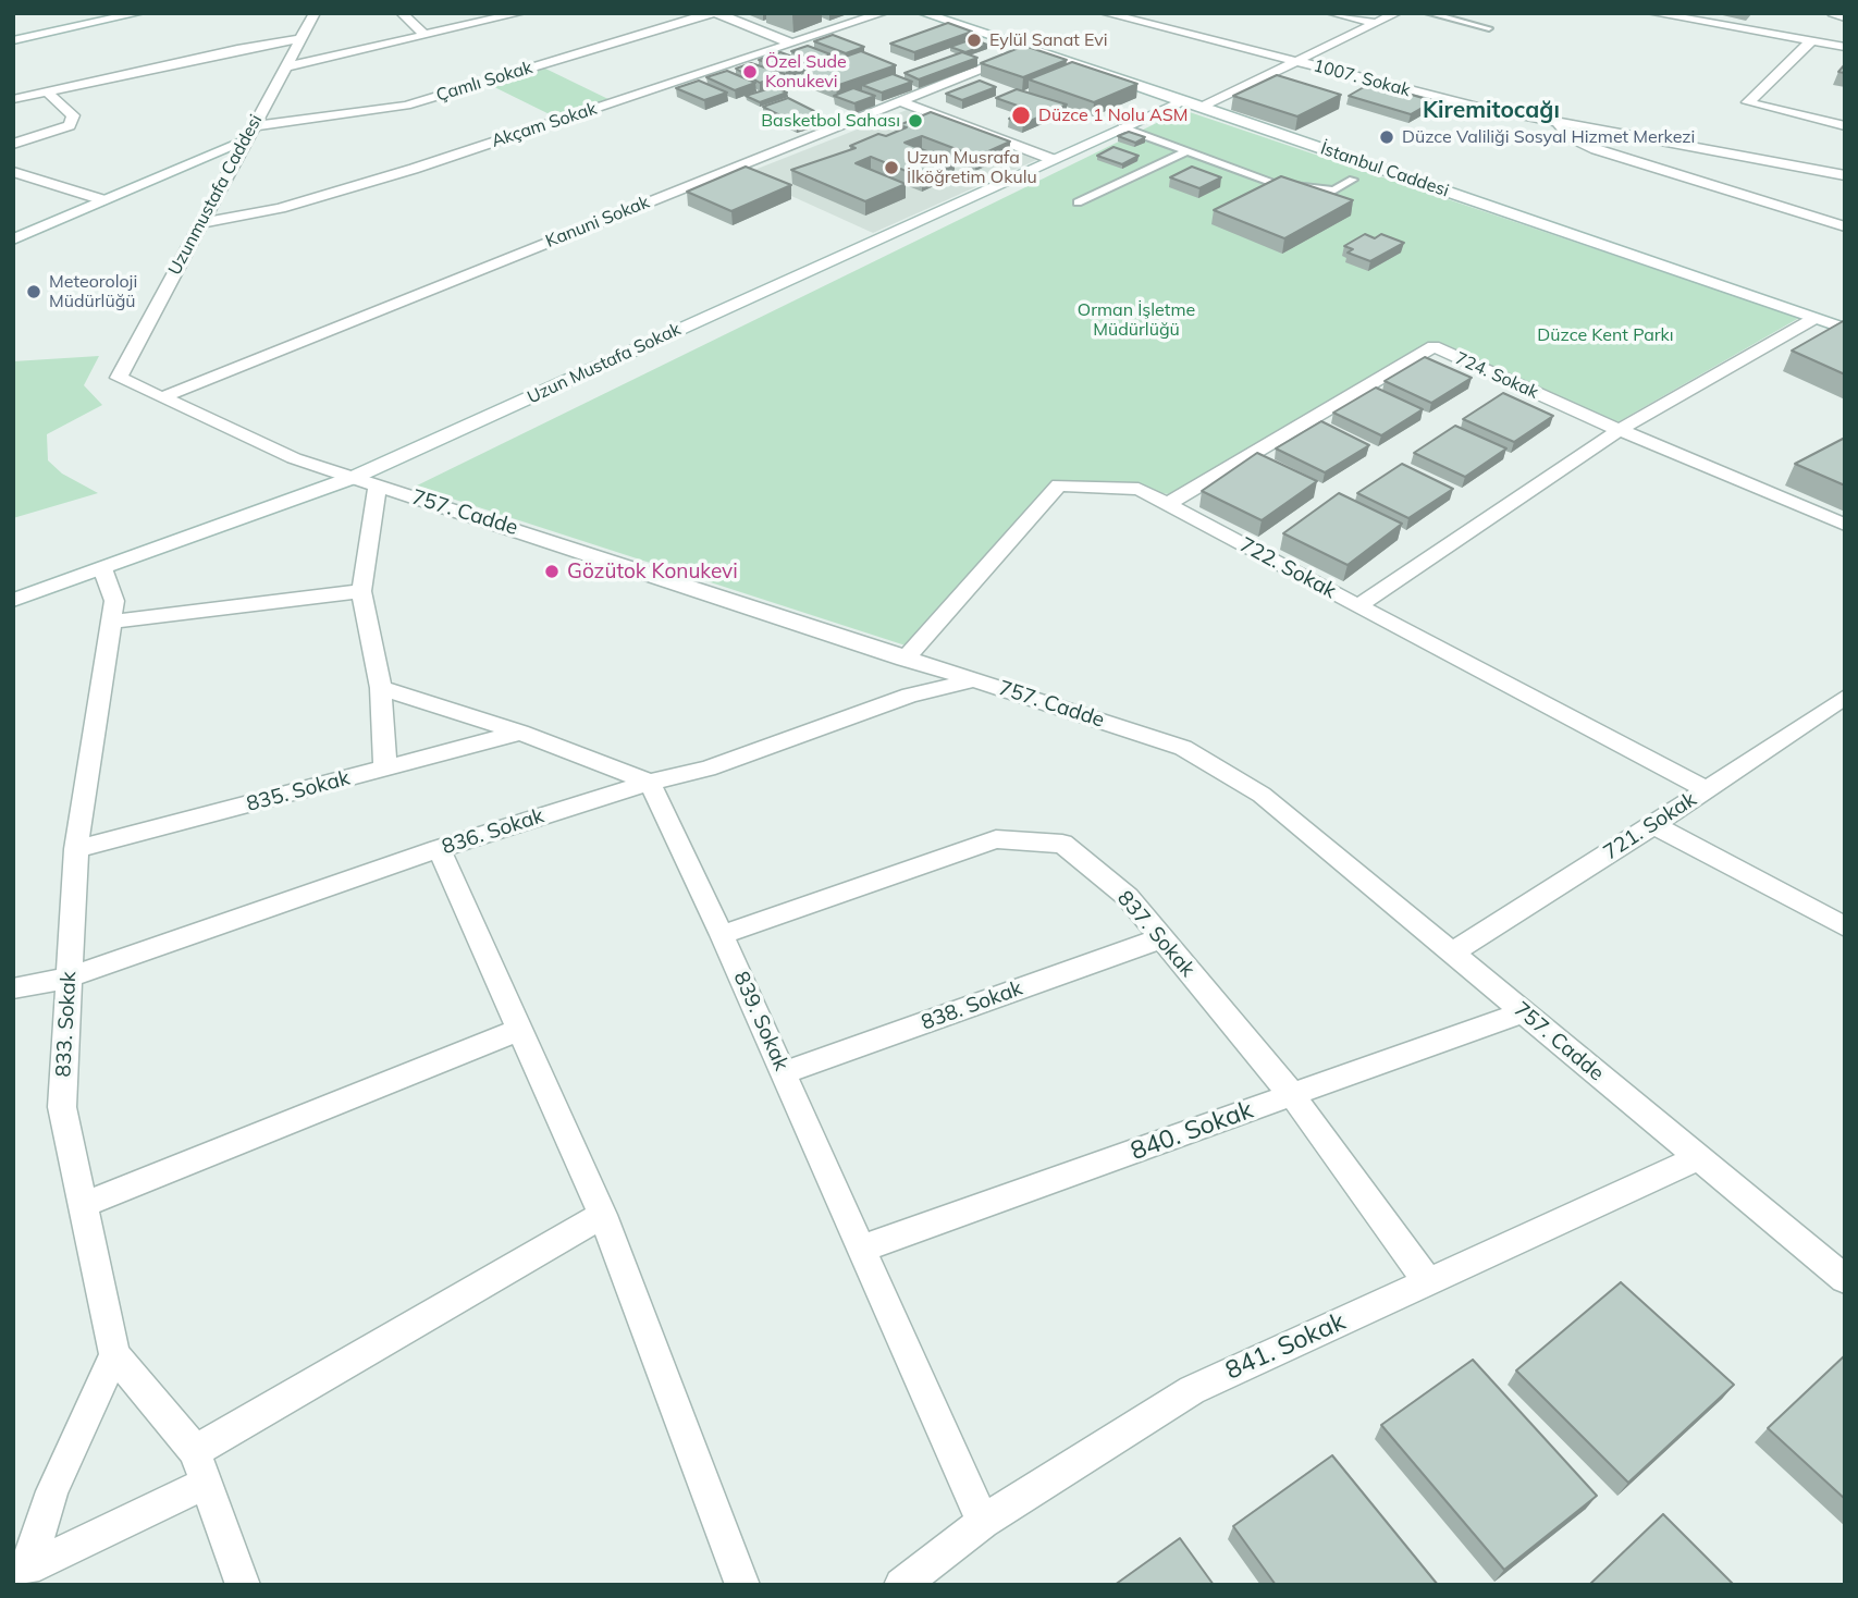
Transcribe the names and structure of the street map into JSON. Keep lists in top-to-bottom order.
{
  "streets": {
    "street": [
      "1007. Sokak",
      "Çamlı Sokak",
      "Akçam Sokak",
      "İstanbul Caddesi",
      "Uzunmustafa Caddesi",
      "Kanuni Sokak",
      "Uzun Mustafa Sokak",
      "724. Sokak",
      "757. Cadde",
      "722. Sokak",
      "835. Sokak",
      "721. Sokak",
      "836. Sokak",
      "837. Sokak",
      "838. Sokak",
      "839. Sokak",
      "833. Sokak",
      "840. Sokak",
      "841. Sokak"
    ]
  },
  "crossings": [
    ["1007. Sokak", "Uzun Mustafa Sokak"],
    ["Çamlı Sokak", "Uzunmustafa Caddesi"],
    ["Akçam Sokak", "Uzunmustafa Caddesi"],
    ["İstanbul Caddesi", "Kanuni Sokak"],
    ["İstanbul Caddesi", "Uzun Mustafa Sokak"],
    ["İstanbul Caddesi", "722. Sokak"],
    ["Uzunmustafa Caddesi", "757. Cadde"],
    ["Kanuni Sokak", "757. Cadde"],
    ["Uzun Mustafa Sokak", "757. Cadde"],
    ["Uzun Mustafa Sokak", "833. Sokak"],
    ["724. Sokak", "722. Sokak"],
    ["757. Cadde", "722. Sokak"],
    ["757. Cadde", "721. Sokak"],
    ["757. Cadde", "836. Sokak"],
    ["757. Cadde", "840. Sokak"],
    ["757. Cadde", "841. Sokak"],
    ["835. Sokak", "833. Sokak"],
    ["836. Sokak", "839. Sokak"],
    ["836. Sokak", "833. Sokak"],
    ["837. Sokak", "838. Sokak"],
    ["837. Sokak", "839. Sokak"],
    ["837. Sokak", "840. Sokak"],
    ["837. Sokak", "841. Sokak"],
    ["838. Sokak", "839. Sokak"],
    ["839. Sokak", "840. Sokak"],
    ["839. Sokak", "841. Sokak"]
  ],
  "districts": ["Kiremitocağı"],
  "parks": ["Orman İşletme Müdürlüğü", "Düzce Kent Parkı"],
  "places": [
    "Eylül Sanat Evi",
    "Özel Sude Konukevi",
    "Düzce 1 Nolu ASM",
    "Basketbol Sahası",
    "Düzce Valiliği Sosyal Hizmet Merkezi",
    "Uzun Musrafa İlköğretim Okulu",
    "Meteoroloji Müdürlüğü",
    "Gözütok Konukevi"
  ]
}
